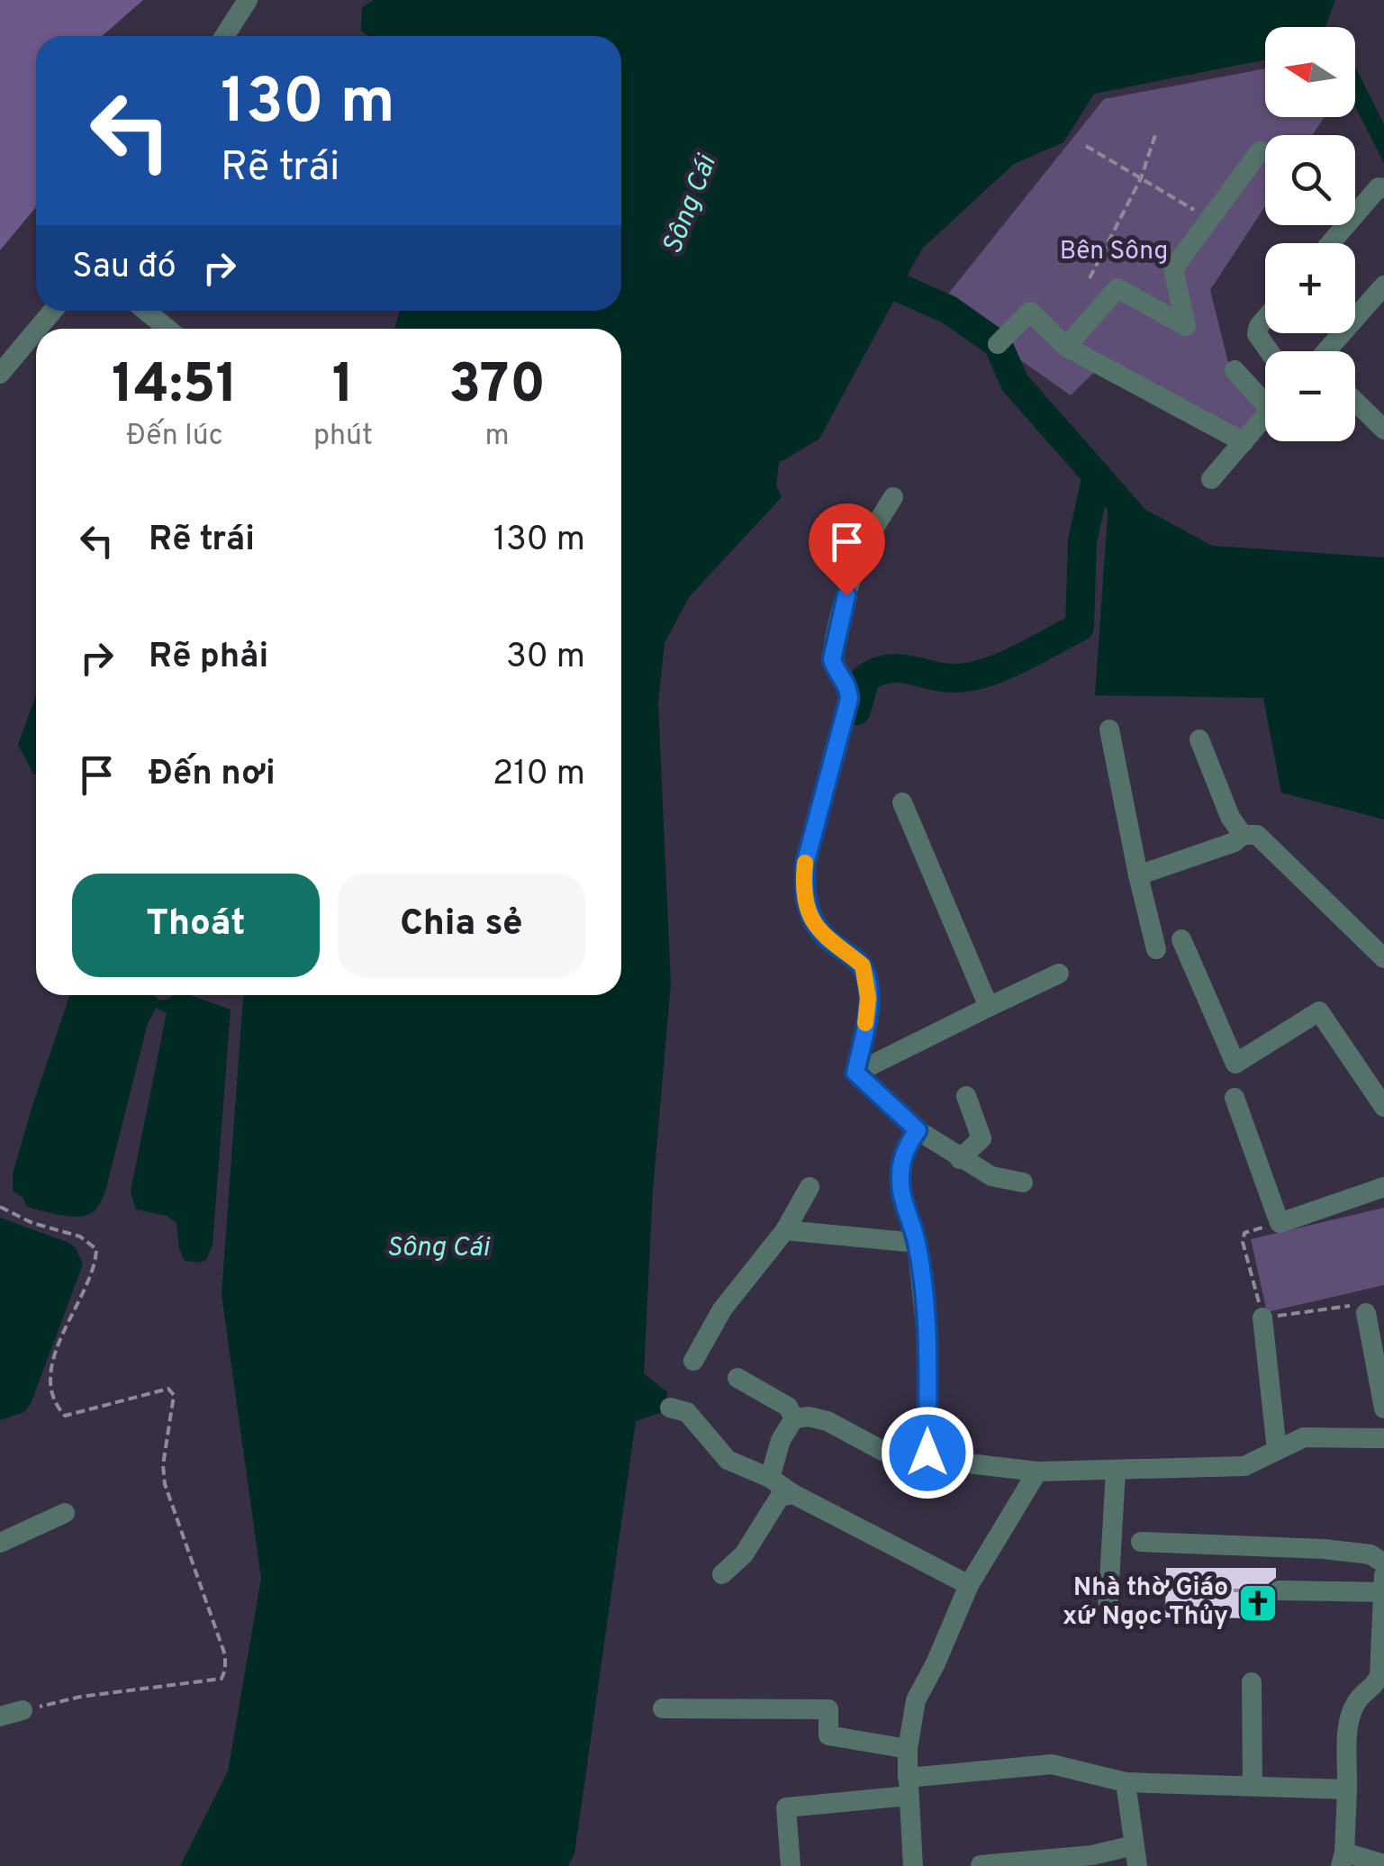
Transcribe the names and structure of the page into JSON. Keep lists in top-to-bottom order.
{
  "water": ["Sông Cái"],
  "parks": ["Bên Sông"],
  "places": {
    "church": ["Nhà thờ Giáo xứ Ngọc Thủy"]
  },
  "north": "left",
  "page": {
    "map_buttons": ["+", "−"],
    "turn": ["130 m", "Rẽ trái"],
    "then": "Sau đó",
    "eta": [
      "14:51",
      "Đến lúc",
      "1",
      "phút",
      "370",
      "m"
    ],
    "list": [
      {
        "name": "Rẽ trái",
        "value": "130 m"
      },
      {
        "name": "Rẽ phải",
        "value": "30 m"
      },
      {
        "name": "Đến nơi",
        "value": "210 m"
      }
    ],
    "buttons": ["Thoát", "Chia sẻ"]
  }
}
